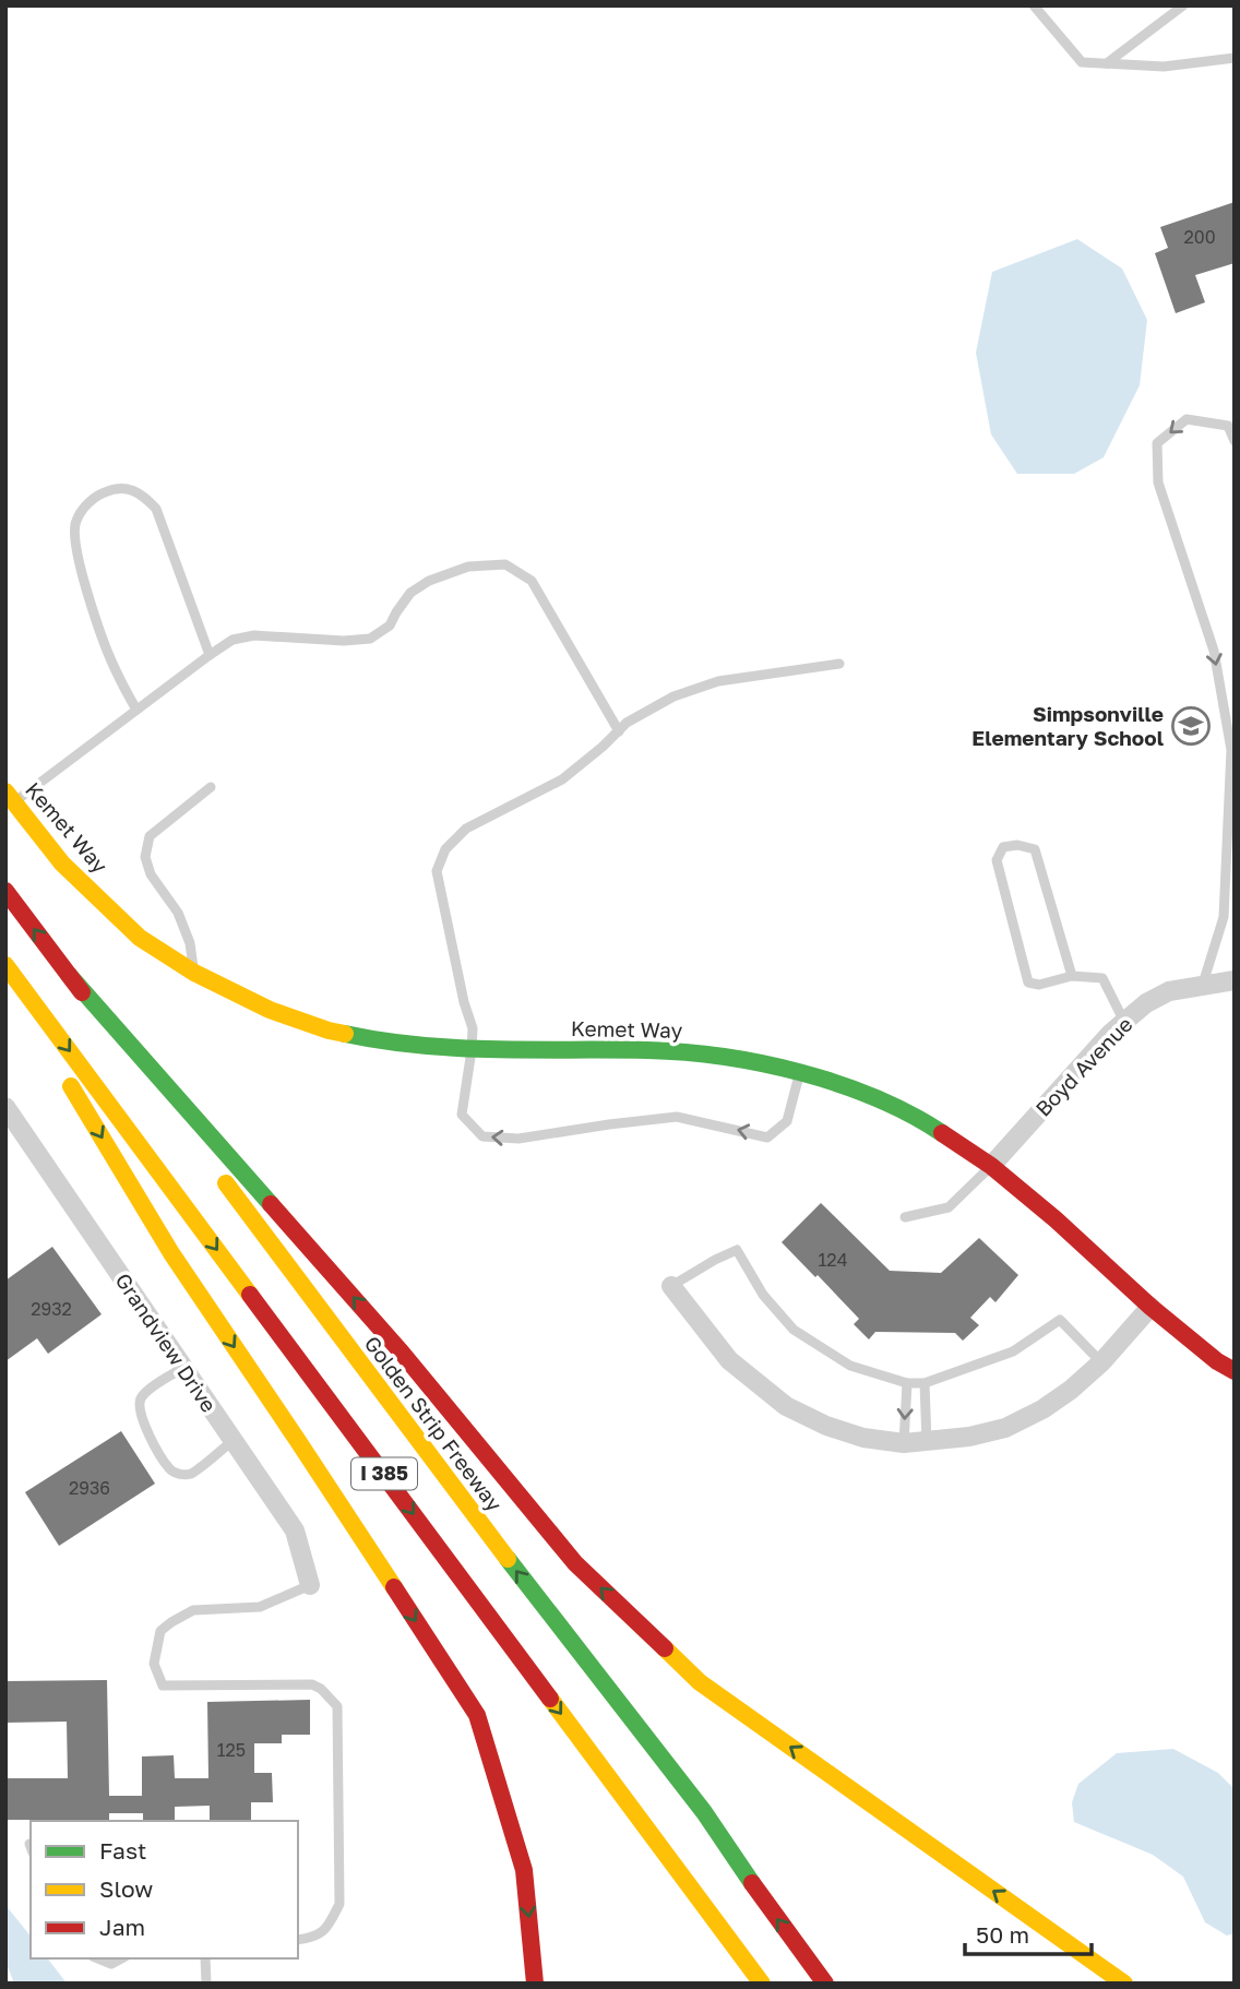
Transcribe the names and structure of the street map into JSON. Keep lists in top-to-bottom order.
{
  "streets": {
    "main road": ["Kemet Way", "Golden Strip Freeway", "I 385"],
    "street": ["Boyd Avenue", "Grandview Drive"]
  },
  "crossings": [
    ["Kemet Way", "Boyd Avenue"]
  ],
  "places": {
    "school or university": ["Simpsonville Elementary School"]
  },
  "house_numbers": [
    "200",
    "124",
    "2932",
    "2936",
    "125"
  ],
  "legend": ["Fast", "Slow", "Jam"],
  "scale_bar": "50 m"
}
